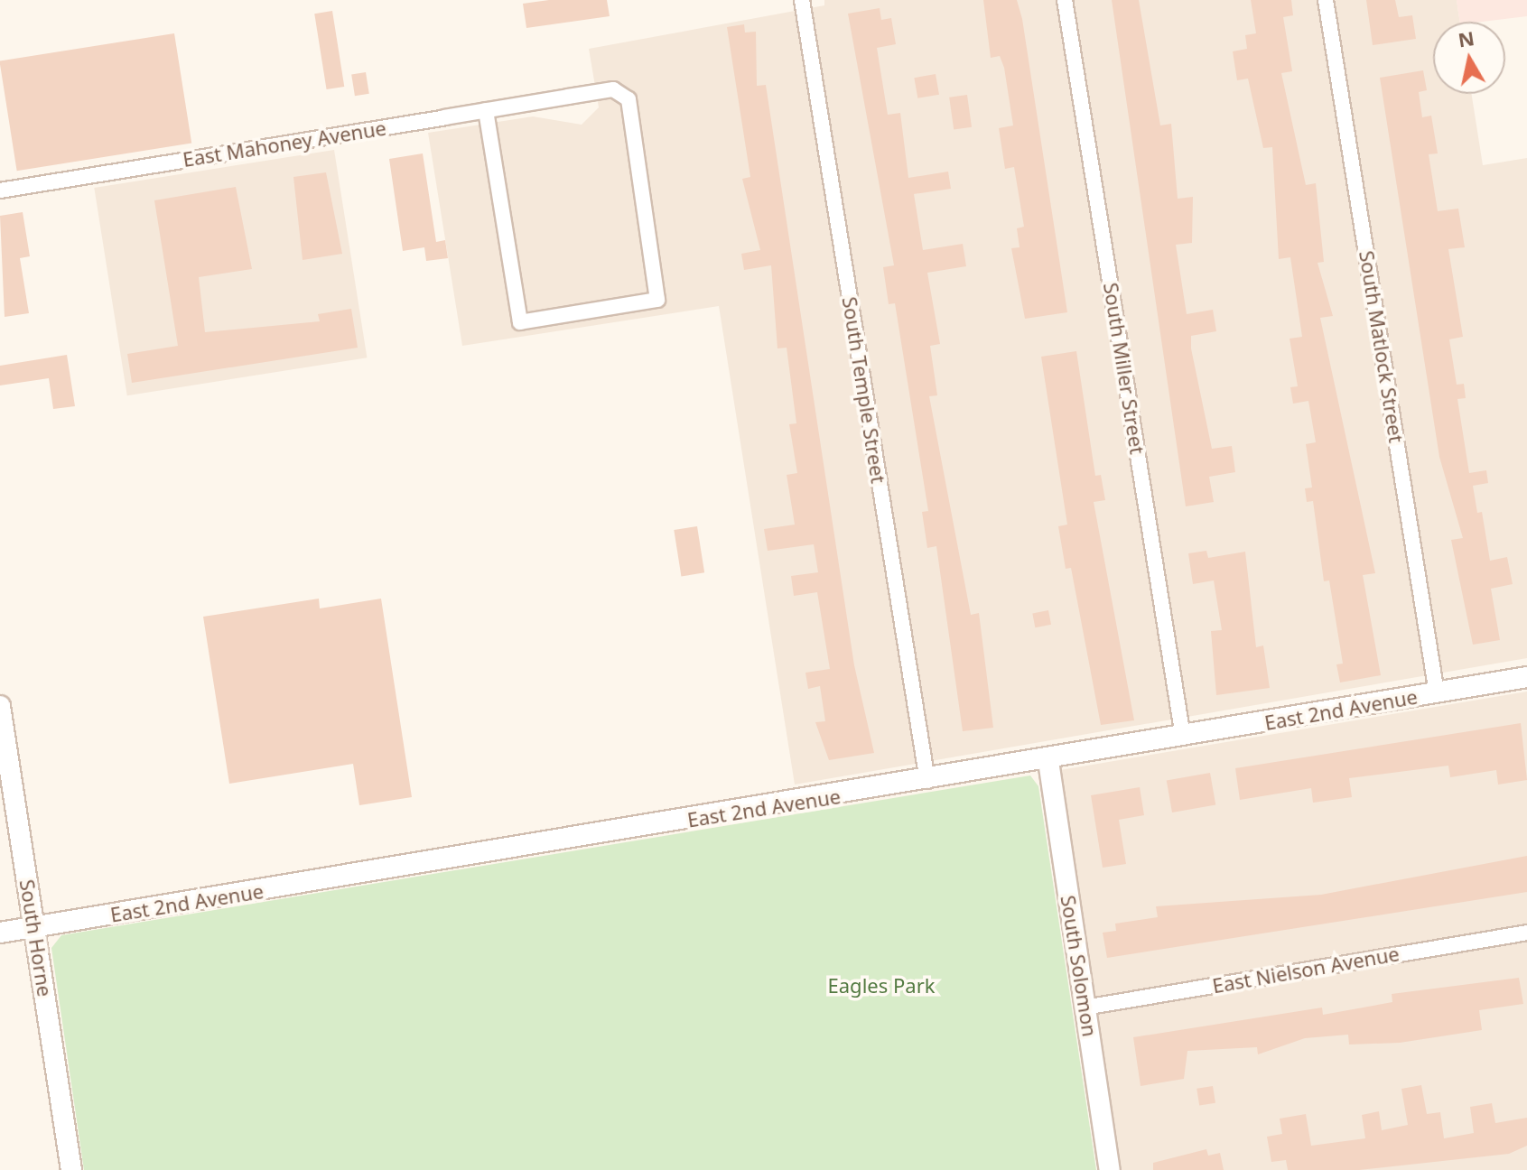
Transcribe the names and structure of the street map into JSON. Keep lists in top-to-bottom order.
{
  "streets": {
    "street": [
      "East Mahoney Avenue",
      "South Matlock Street",
      "South Miller Street",
      "South Temple Street",
      "East 2nd Avenue",
      "South Horne",
      "South Solomon",
      "East Nielson Avenue"
    ]
  },
  "crossings": [
    ["South Matlock Street", "East 2nd Avenue"],
    ["South Miller Street", "East 2nd Avenue"],
    ["South Temple Street", "East 2nd Avenue"],
    ["East 2nd Avenue", "South Horne"],
    ["East 2nd Avenue", "South Solomon"],
    ["South Solomon", "East Nielson Avenue"]
  ],
  "parks": ["Eagles Park"],
  "north": "top"
}
